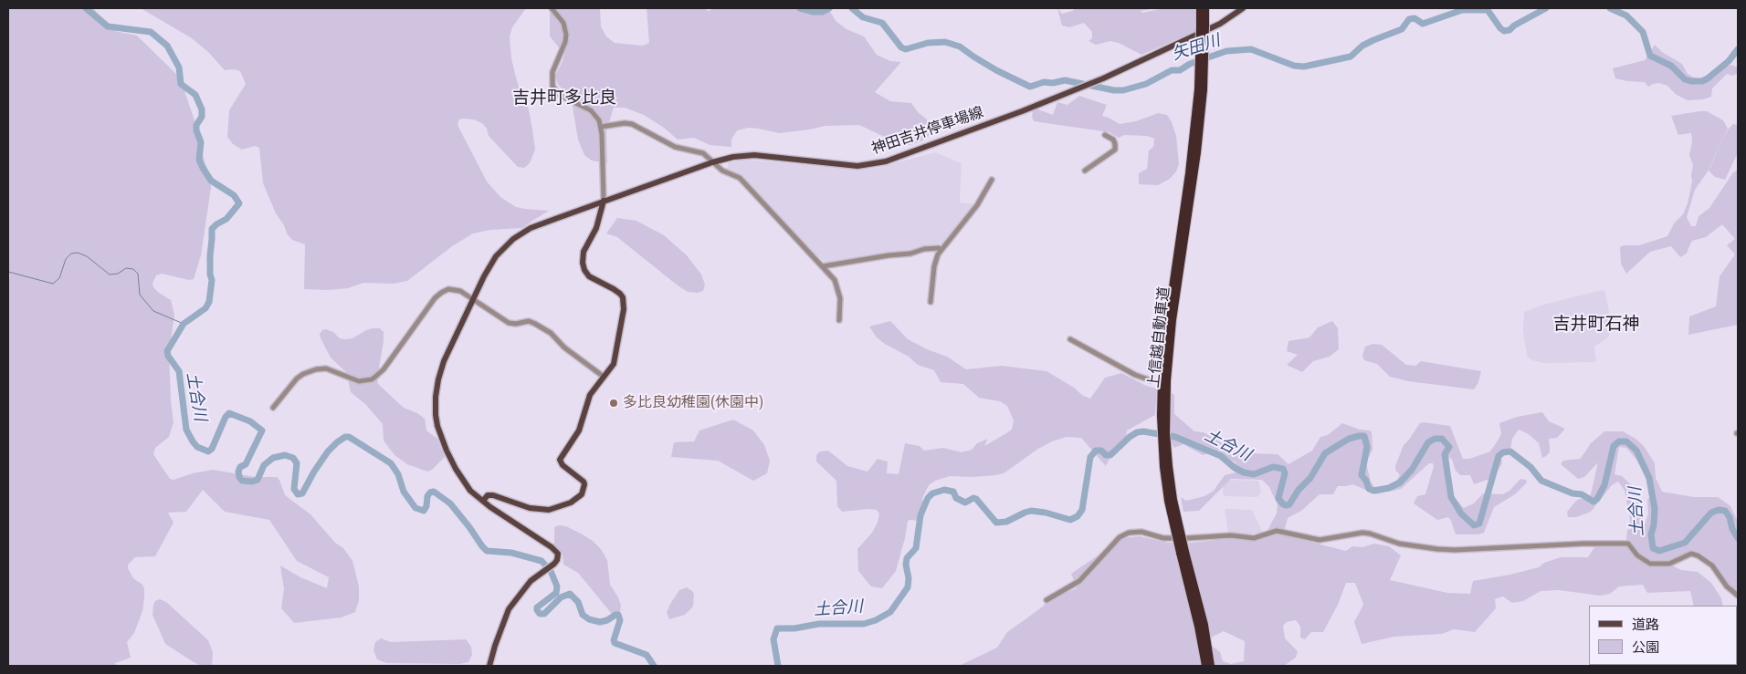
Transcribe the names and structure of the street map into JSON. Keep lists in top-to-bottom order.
{
  "streets": {
    "highway": ["上信越自動車道"],
    "main road": ["神田吉井停車場線"]
  },
  "districts": ["吉井町多比良", "吉井町石神"],
  "water": ["矢田川", "土合川"],
  "places": ["多比良幼稚園(休園中)"],
  "legend": ["道路", "公園"]
}
